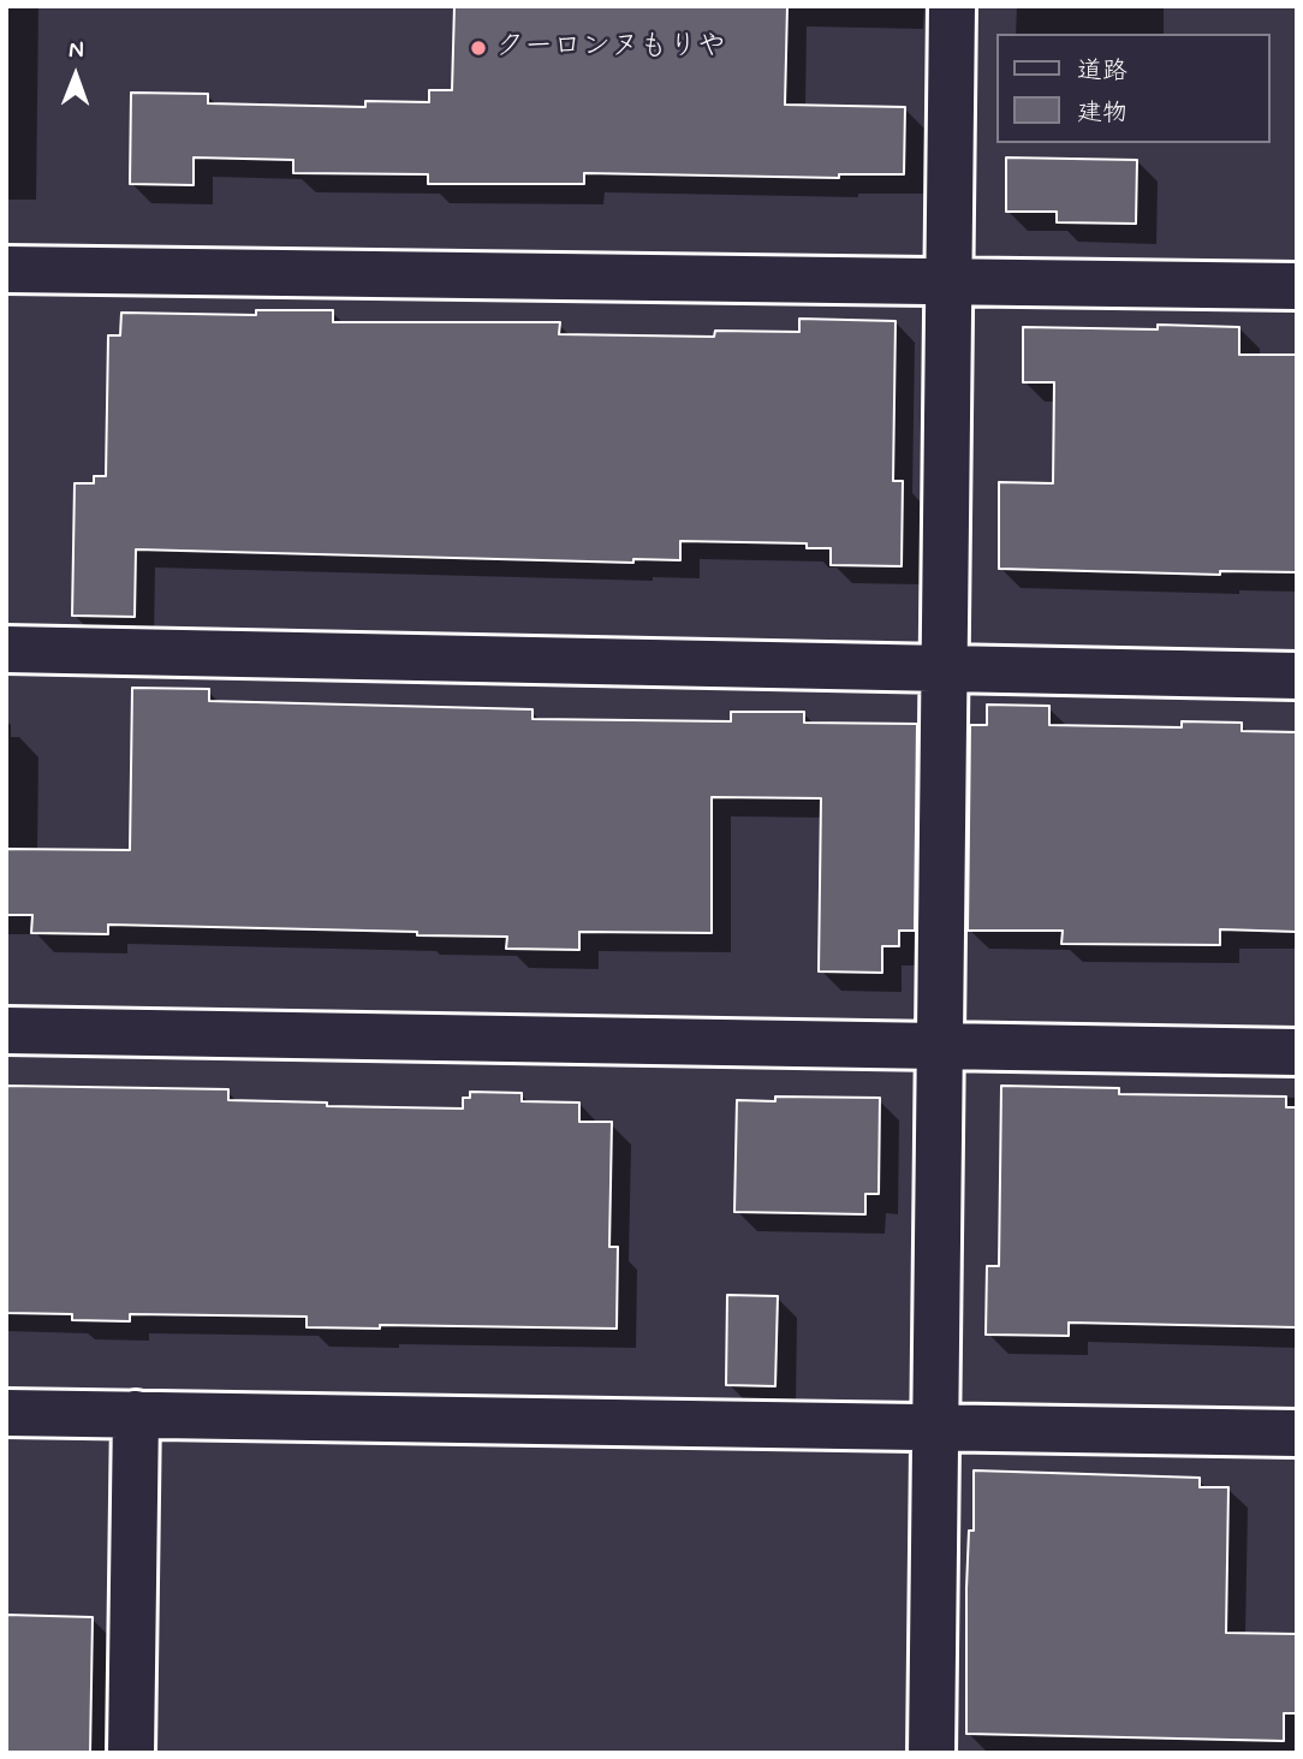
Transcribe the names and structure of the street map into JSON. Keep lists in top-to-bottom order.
{
  "places": ["クーロンヌもりや"],
  "legend": ["道路", "建物"],
  "north": "top"
}
